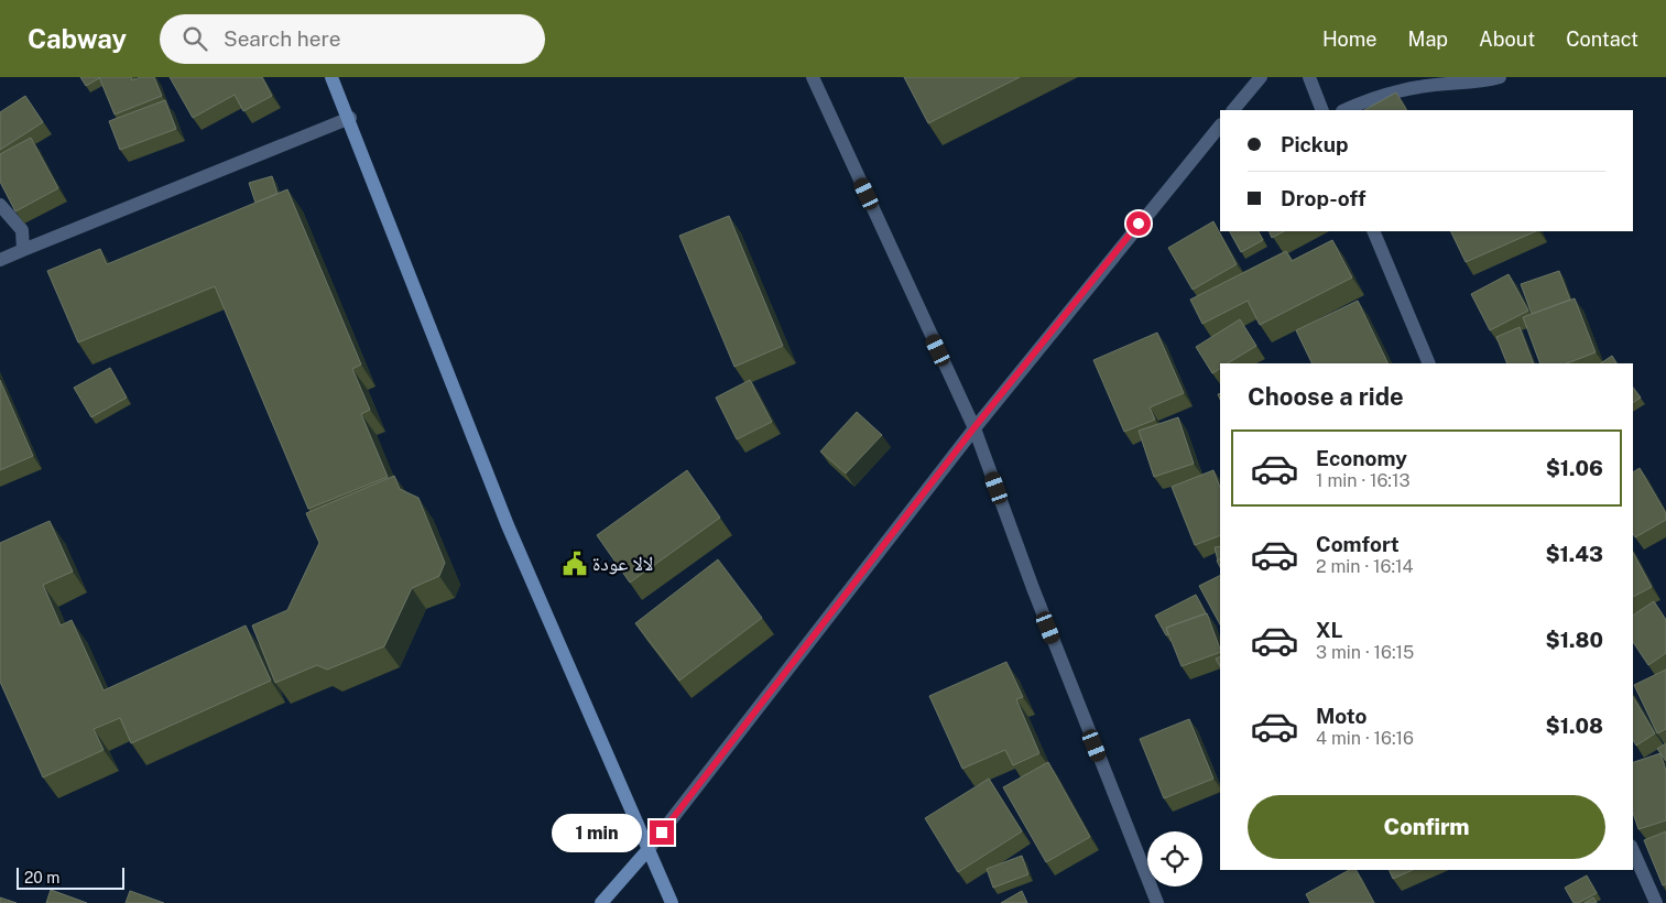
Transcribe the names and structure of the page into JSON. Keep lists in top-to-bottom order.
{
  "places": {
    "public building": ["لالا عودة"]
  },
  "scale_bar": "20 m",
  "page": {
    "header": "Cabway",
    "search": "Search here",
    "nav": [
      "Home",
      "Map",
      "About",
      "Contact"
    ],
    "banner": ["Pickup", "Drop-off"],
    "heading": "Choose a ride",
    "list": [
      {
        "name": "Economy",
        "note": "1 min · 16:13",
        "value": "$1.06"
      },
      {
        "name": "Comfort",
        "note": "2 min · 16:14",
        "value": "$1.43"
      },
      {
        "name": "XL",
        "note": "3 min · 16:15",
        "value": "$1.80"
      },
      {
        "name": "Moto",
        "note": "4 min · 16:16",
        "value": "$1.08"
      }
    ],
    "buttons": "Confirm",
    "bubble": "1 min",
    "scale": "20 m"
  }
}
